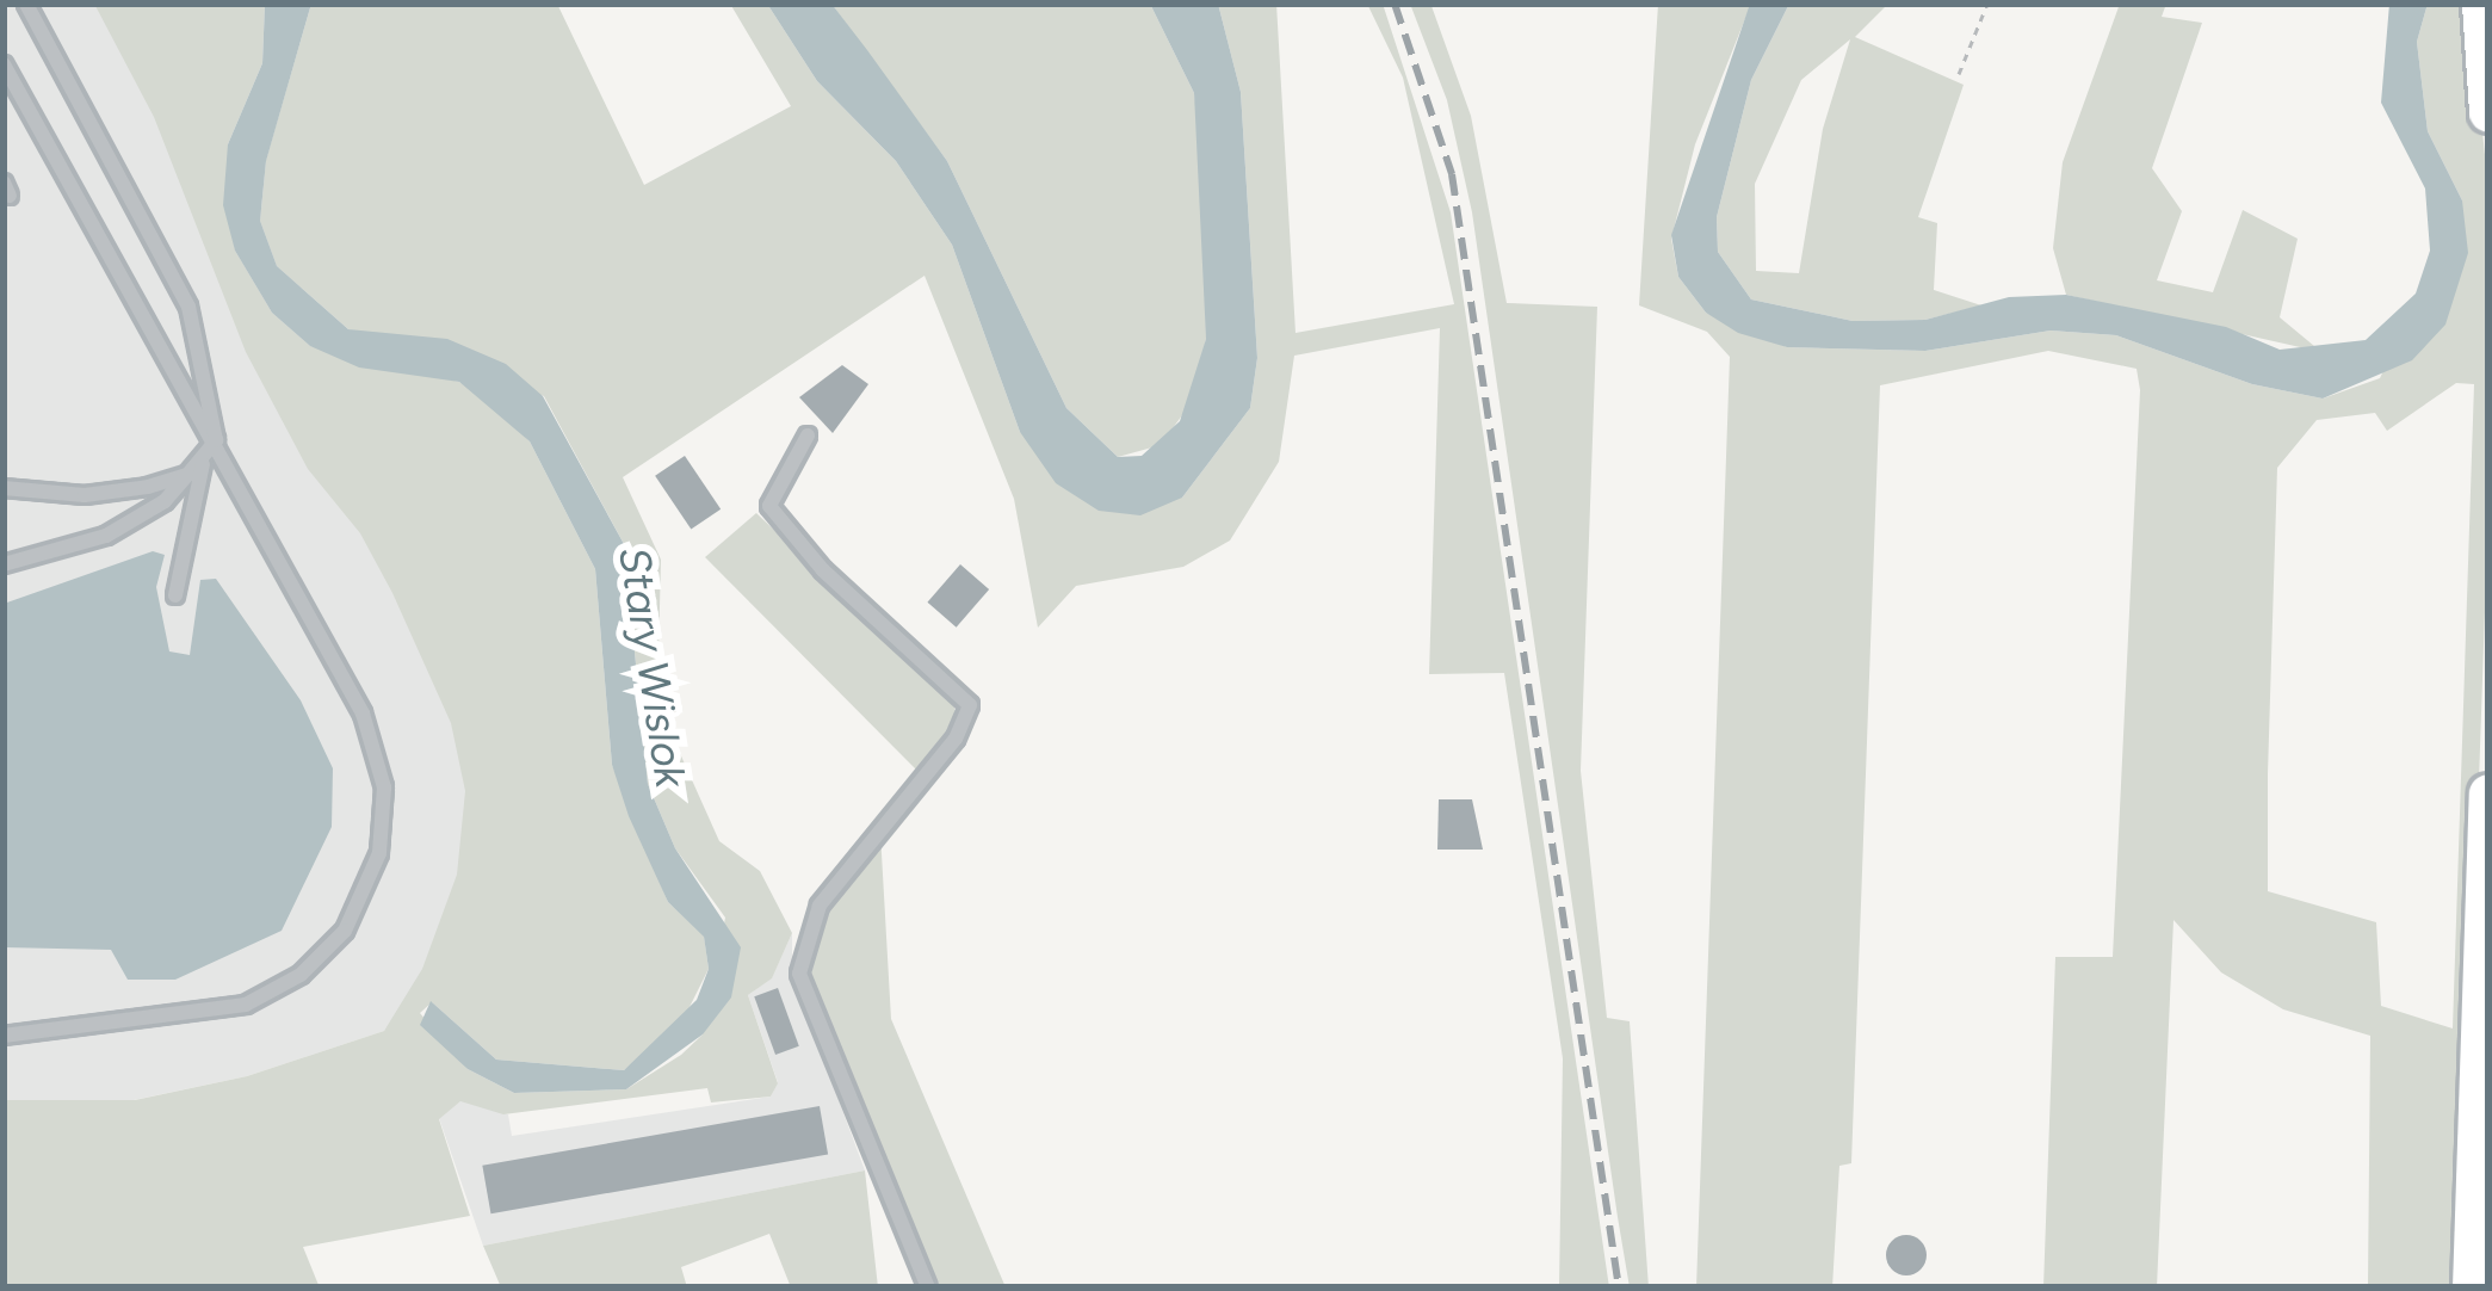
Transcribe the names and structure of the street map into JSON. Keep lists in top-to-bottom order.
{
  "water": ["Stary Wislok"]
}
